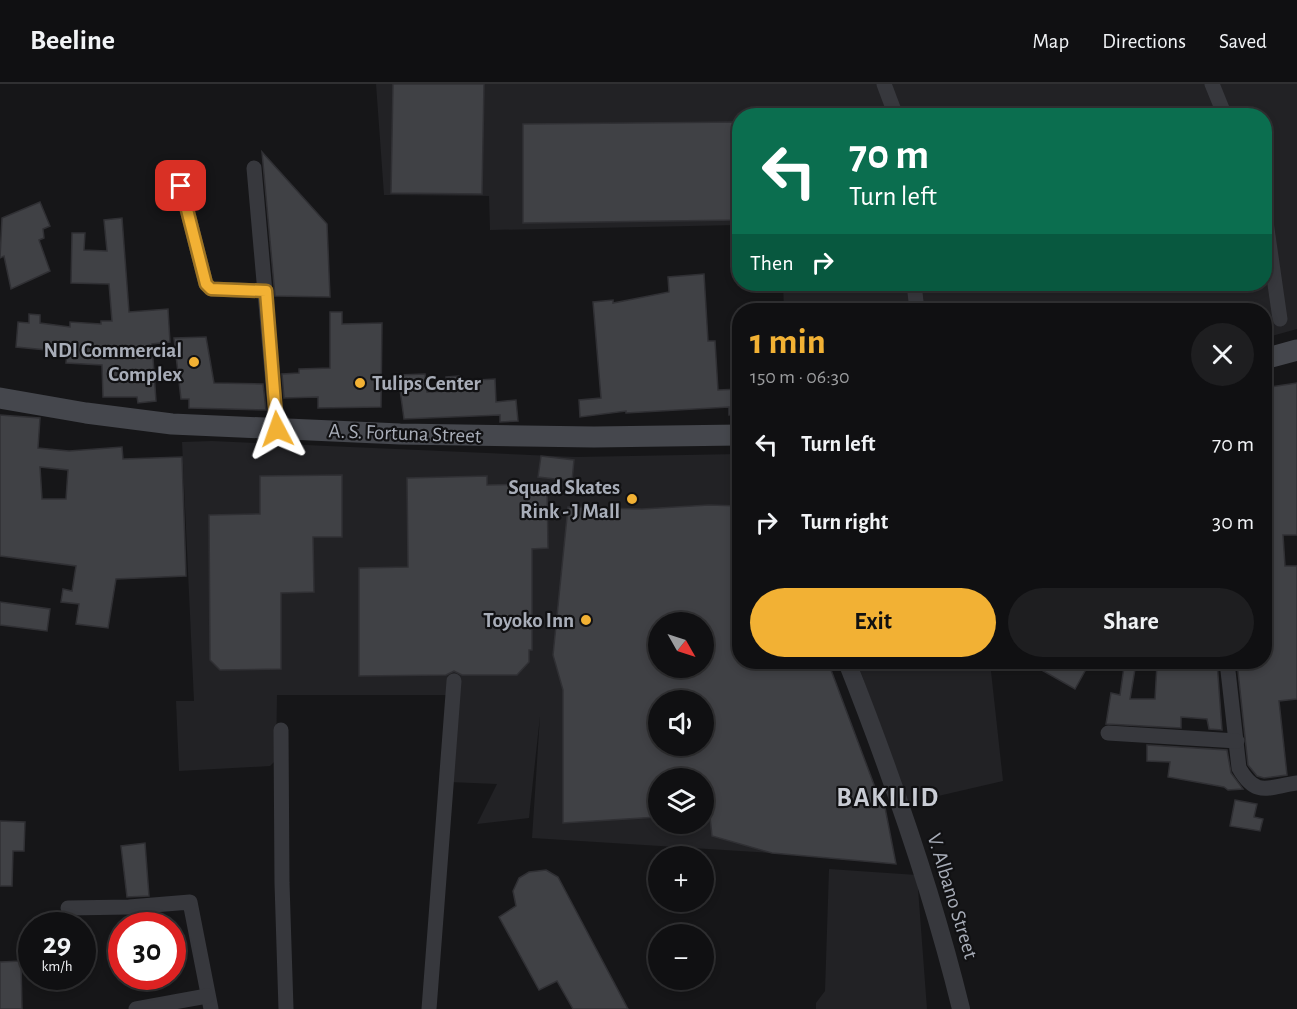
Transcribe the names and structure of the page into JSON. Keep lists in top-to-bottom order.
{
  "streets": {
    "main road": ["A. S. Fortuna Street"],
    "street": ["V. Albano Street"]
  },
  "districts": ["BAKILID"],
  "places": [
    "NDI Commercial Complex",
    "Tulips Center",
    "Squad Skates Rink - J Mall",
    "Toyoko Inn"
  ],
  "north": "bottom right",
  "page": {
    "header": "Beeline",
    "nav": ["Map", "Directions", "Saved"],
    "turn": ["70 m", "Turn left"],
    "then": "Then",
    "heading": ["1 min", "150 m · 06:30"],
    "list": [
      {
        "name": "Turn left",
        "value": "70 m"
      },
      {
        "name": "Turn right",
        "value": "30 m"
      }
    ],
    "buttons": ["Exit", "Share"],
    "map_buttons": ["+", "−"],
    "speed": "29 km/h",
    "limit": "30"
  }
}
